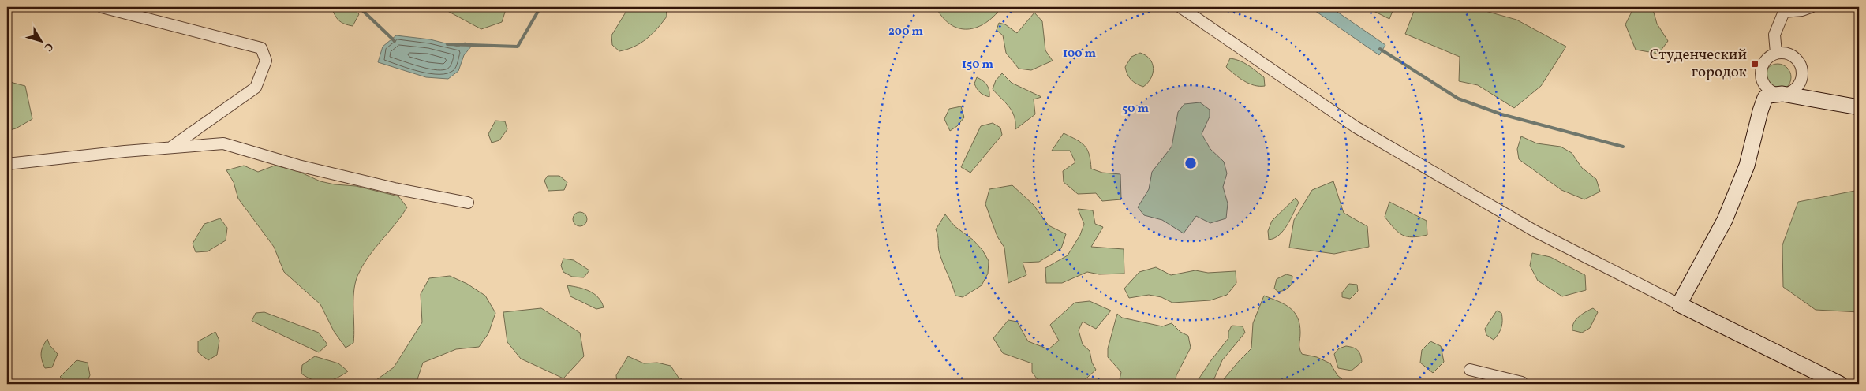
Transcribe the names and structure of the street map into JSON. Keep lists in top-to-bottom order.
{
  "places": {
    "transit": ["Студенческий городок"]
  },
  "north": "bottom right",
  "rings": [
    "200 m",
    "100 m",
    "150 m",
    "50 m"
  ]
}
